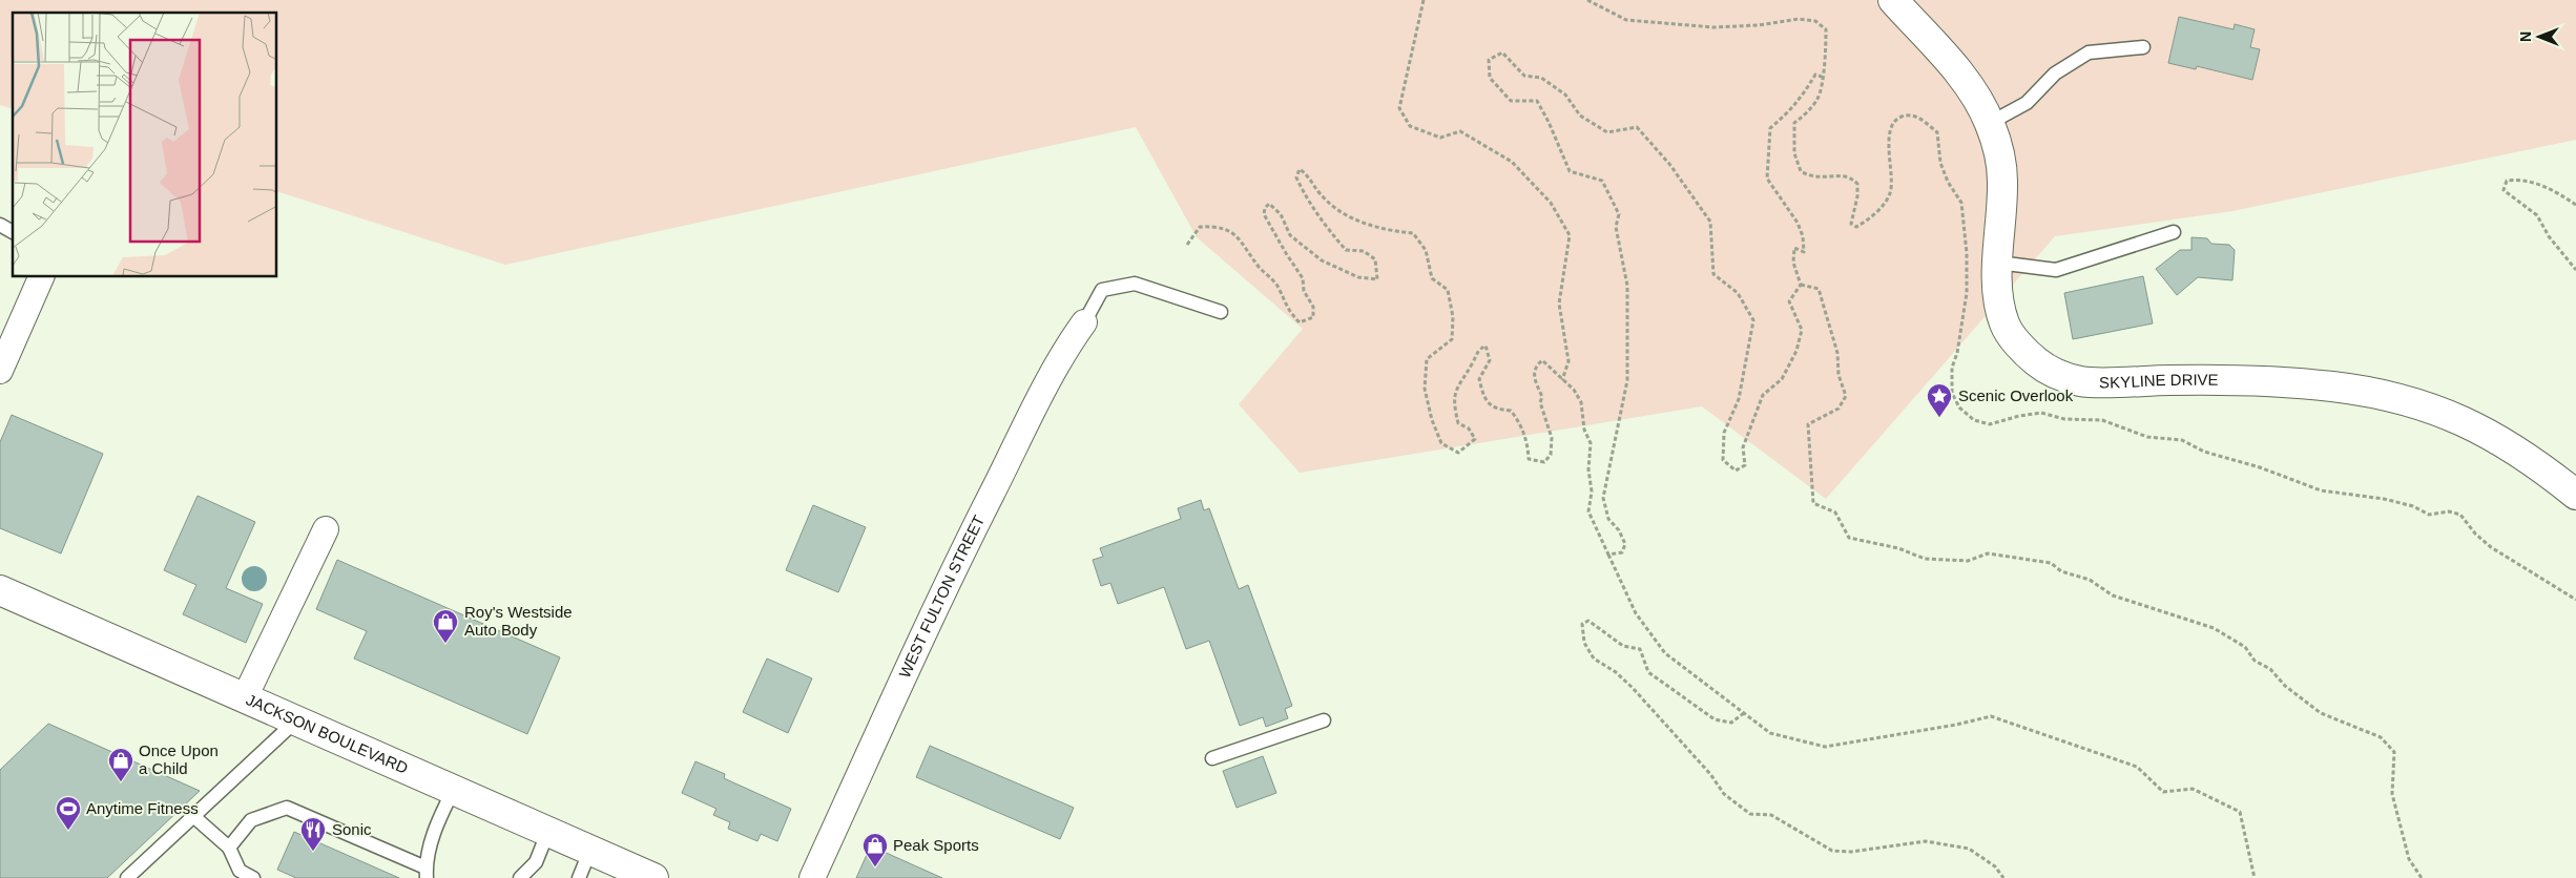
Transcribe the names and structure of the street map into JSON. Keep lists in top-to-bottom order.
{
  "streets": {
    "street": ["SKYLINE DRIVE", "WEST FULTON STREET", "JACKSON BOULEVARD"]
  },
  "places": {
    "place": ["Scenic Overlook"],
    "shop": ["Roy's Westside Auto Body", "Once Upon a Child", "Peak Sports"],
    "sports": ["Anytime Fitness"],
    "restaurant": ["Sonic"]
  },
  "north": "left"
}
